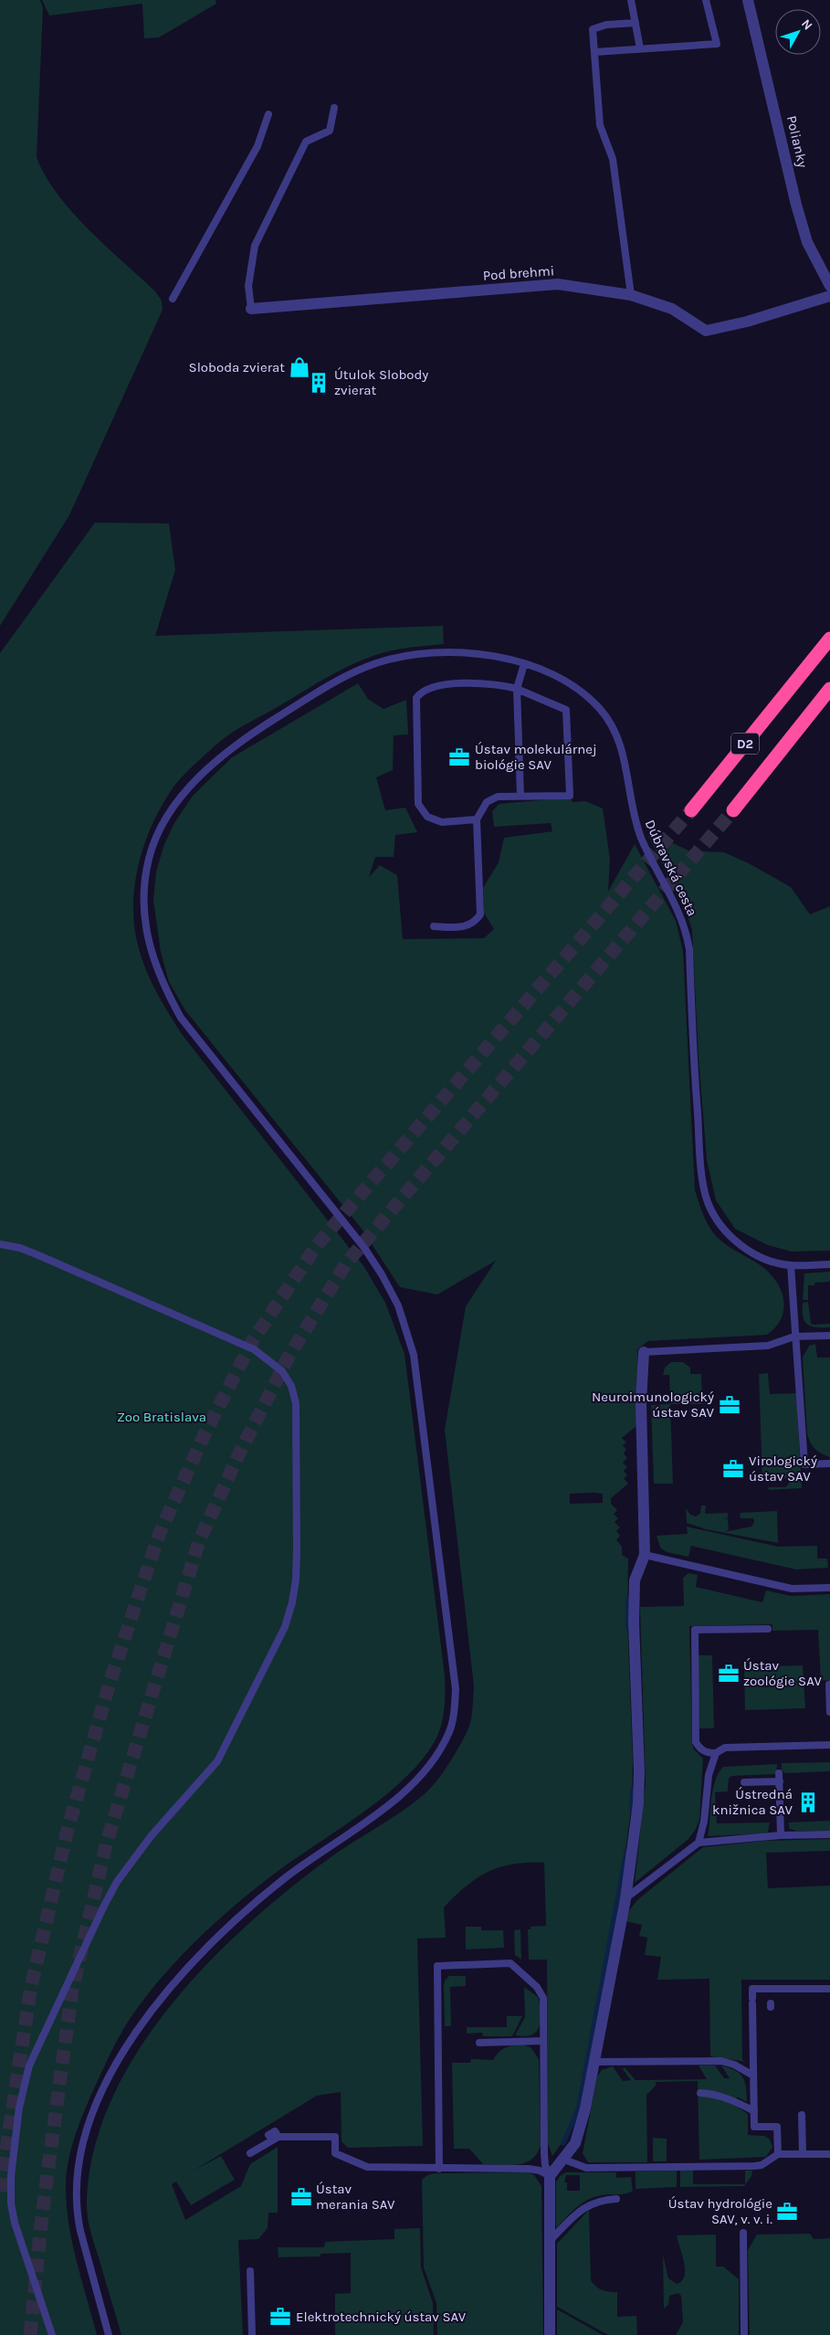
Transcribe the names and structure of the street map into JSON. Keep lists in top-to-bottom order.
{
  "streets": {
    "highway": ["D2"],
    "street": ["Polianky", "Pod brehmi"],
    "lane": ["Dúbravská cesta"]
  },
  "parks": ["Zoo Bratislava"],
  "places": {
    "shop": ["Sloboda zvierat"],
    "building": ["Útulok Slobody zvierat", "Ústredná knižnica SAV"],
    "office": [
      "Ústav molekulárnej biológie SAV",
      "Neuroimunologický ústav SAV",
      "Virologický ústav SAV",
      "Ústav zoológie SAV",
      "Ústav merania SAV",
      "Ústav hydrológie SAV, v. v. i.",
      "Elektrotechnický ústav SAV"
    ]
  },
  "north": "top right"
}
